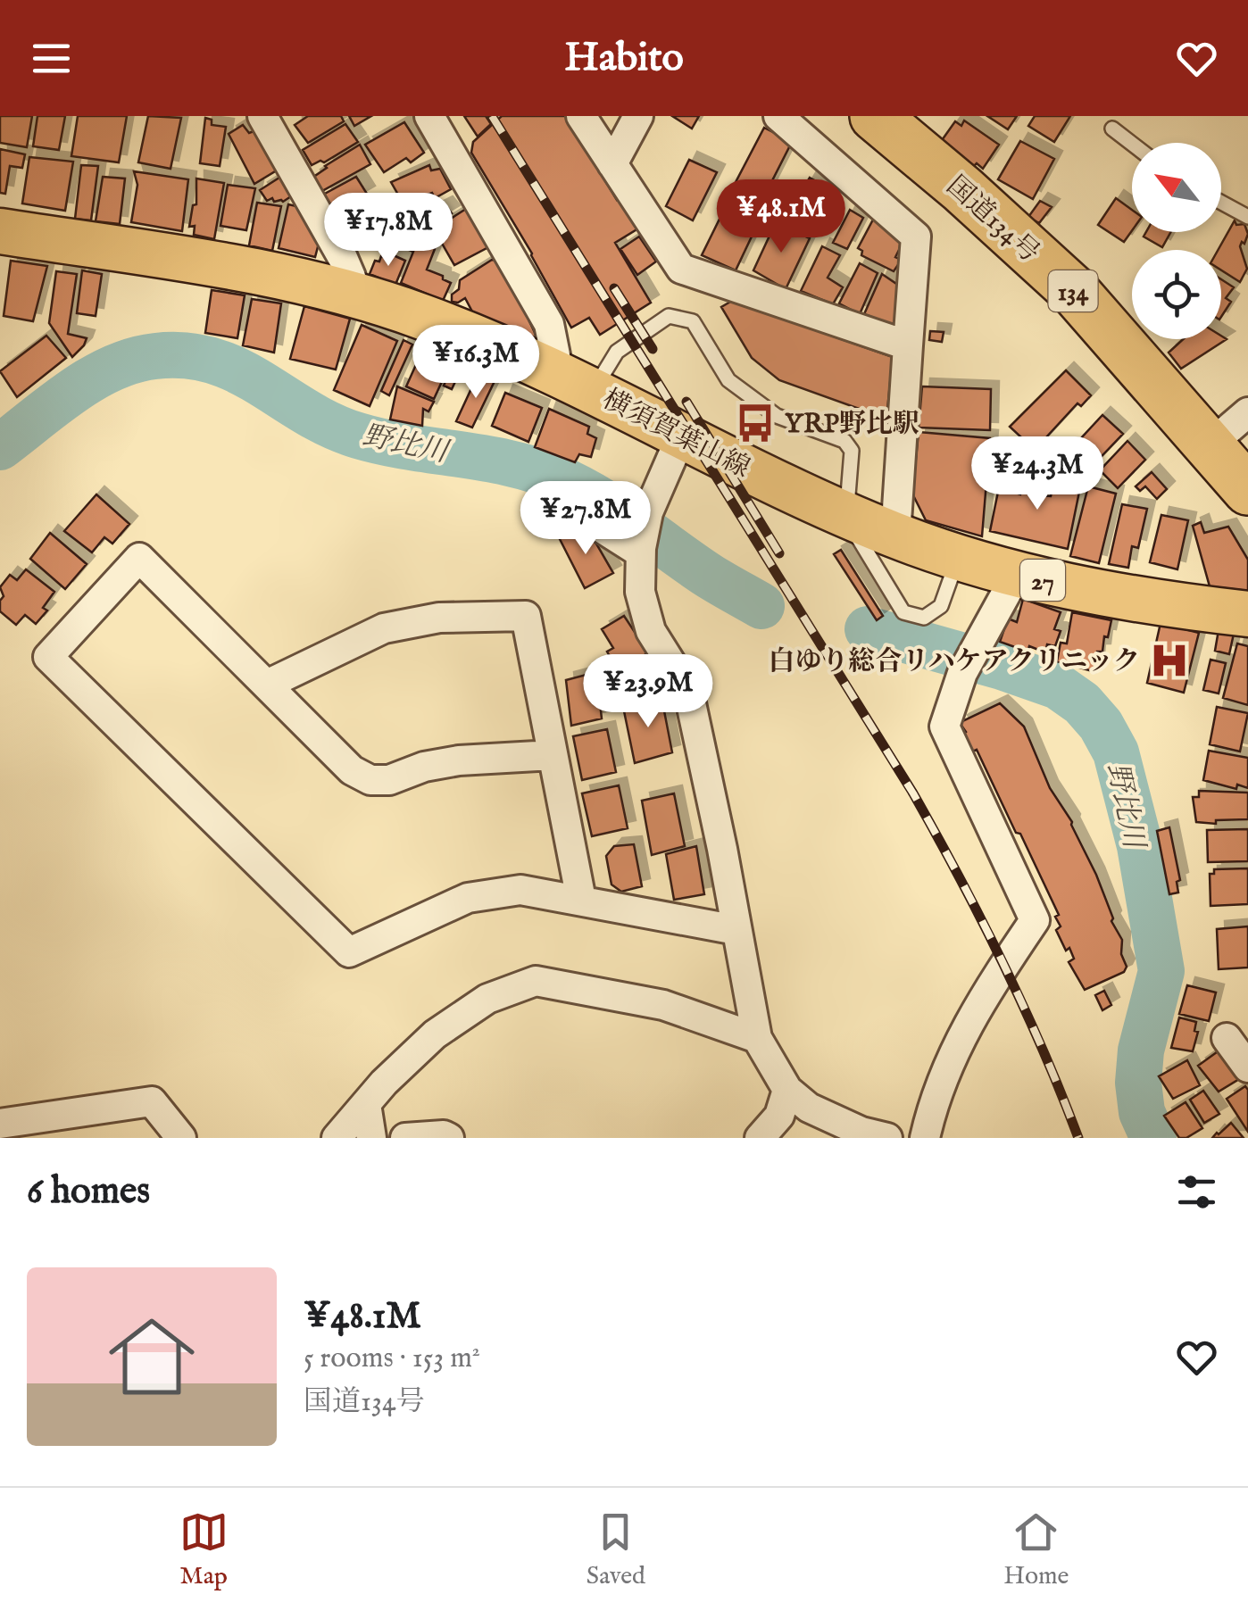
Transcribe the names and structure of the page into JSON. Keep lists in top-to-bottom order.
{
  "streets": {
    "highway": ["国道134号", "134"],
    "main road": ["横須賀葉山線", "27"]
  },
  "water": ["野比川"],
  "places": {
    "bus stop": ["YRP野比駅"],
    "hospital": ["白ゆり総合リハケアクリニック"]
  },
  "north": "top left",
  "page": {
    "header": "Habito",
    "price": [
      "¥48.1M",
      "¥17.8M",
      "¥16.3M",
      "¥24.3M",
      "¥27.8M",
      "¥23.9M"
    ],
    "heading": "6 homes",
    "list": [
      {
        "name": "¥48.1M",
        "note": "5 rooms · 153 m² · 国道134号"
      }
    ],
    "tabs": ["Map", "Saved", "Home"]
  }
}
